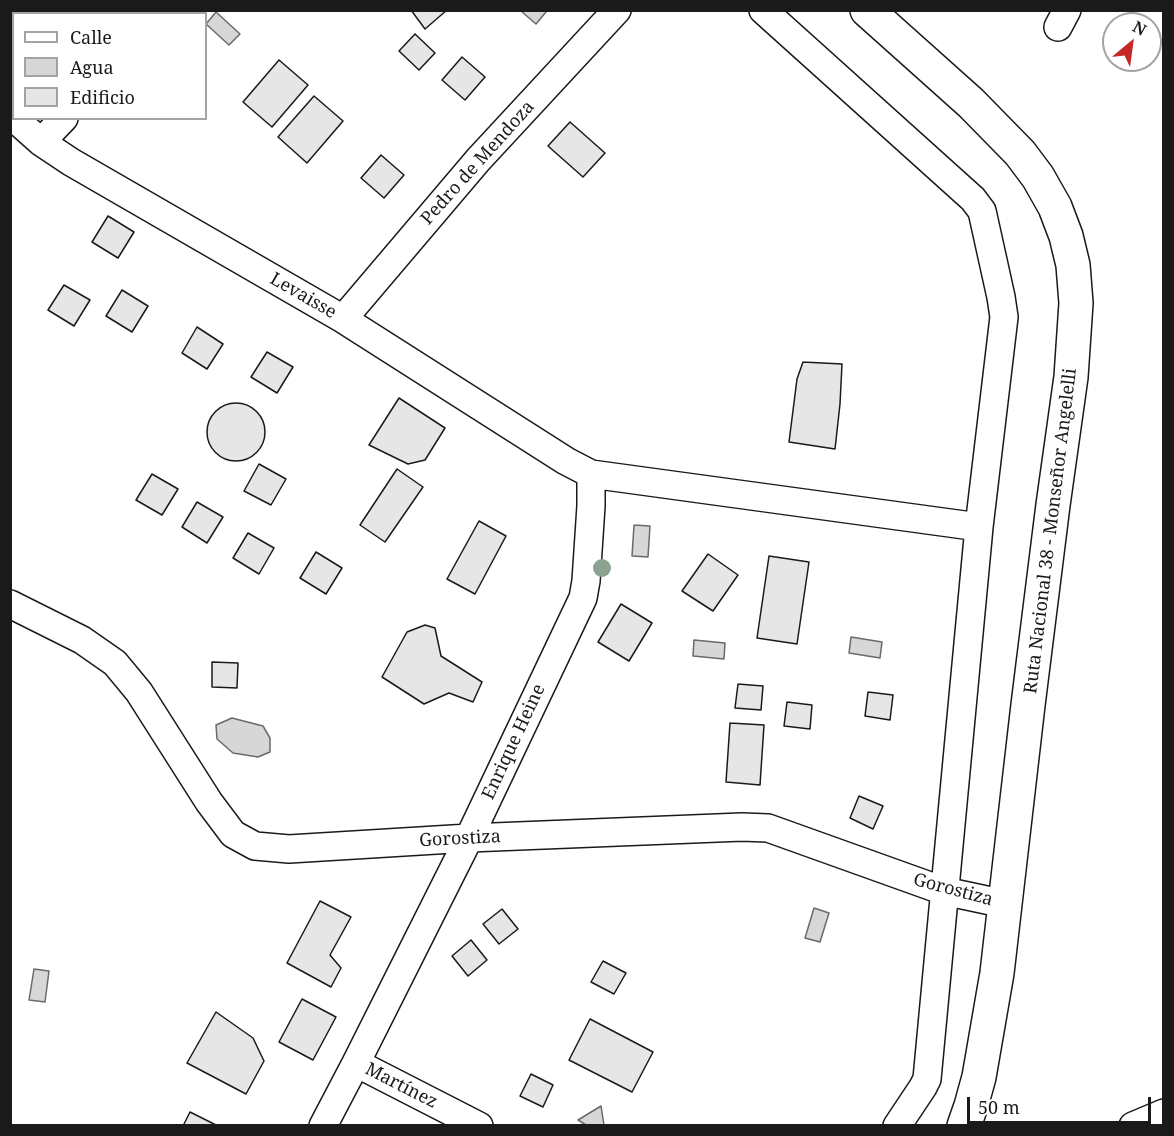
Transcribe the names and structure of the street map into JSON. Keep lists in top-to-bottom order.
{
  "streets": {
    "main road": ["Ruta Nacional 38 - Monseñor Angelelli"],
    "street": [
      "Pedro de Mendoza",
      "Levaisse",
      "Enrique Heine",
      "Gorostiza",
      "Martínez"
    ]
  },
  "crossings": [
    ["Pedro de Mendoza", "Levaisse"],
    ["Levaisse", "Enrique Heine"],
    ["Ruta Nacional 38 - Monseñor Angelelli", "Gorostiza"],
    ["Enrique Heine", "Gorostiza"],
    ["Enrique Heine", "Martínez"]
  ],
  "legend": ["Calle", "Agua", "Edificio"],
  "scale_bar": "50 m",
  "north": "top right"
}
